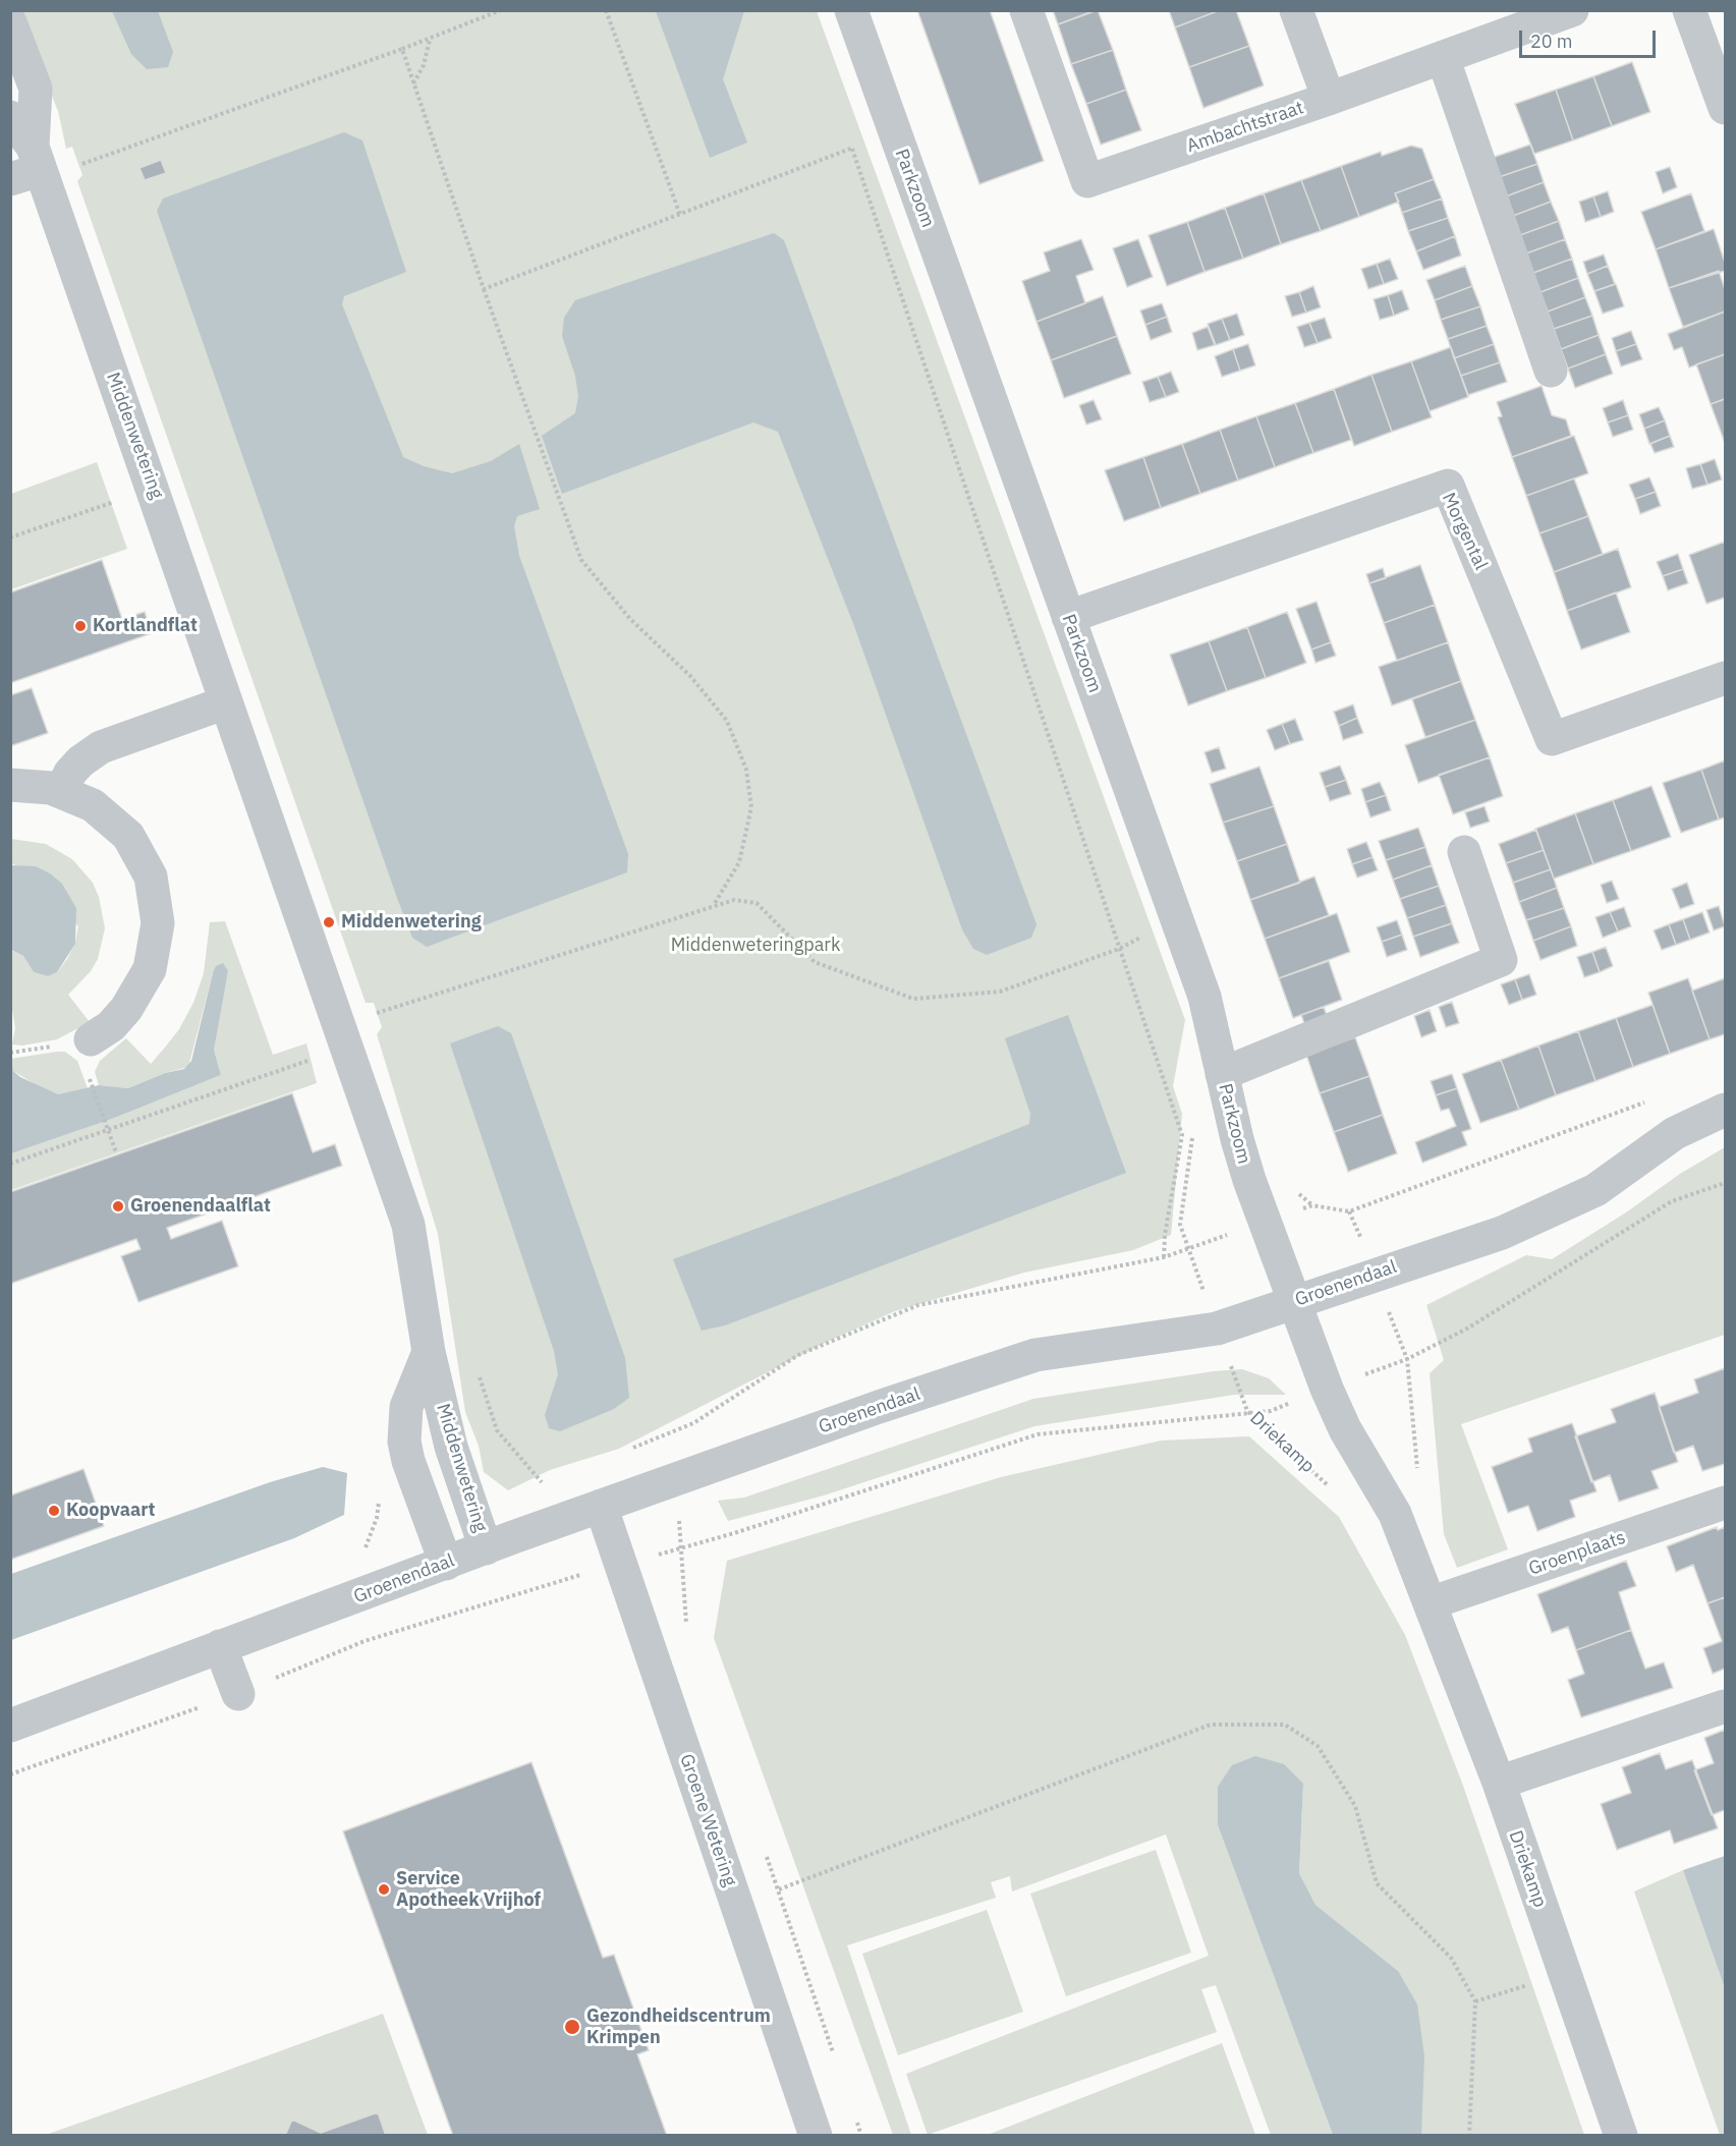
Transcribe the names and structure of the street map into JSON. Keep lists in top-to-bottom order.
{
  "streets": {
    "street": [
      "Ambachtstraat",
      "Parkzoom",
      "Middenwetering",
      "Morgental",
      "Groenendaal",
      "Driekamp",
      "Groenplaats",
      "Groene Wetering"
    ]
  },
  "crossings": [
    ["Parkzoom", "Morgental"],
    ["Parkzoom", "Groenendaal"],
    ["Parkzoom", "Driekamp"],
    ["Middenwetering", "Groenendaal"],
    ["Groenendaal", "Driekamp"],
    ["Groenendaal", "Groene Wetering"],
    ["Driekamp", "Groenplaats"]
  ],
  "parks": ["Middenweteringpark"],
  "places": [
    "Kortlandflat",
    "Middenwetering",
    "Groenendaalflat",
    "Koopvaart",
    "Service Apotheek Vrijhof",
    "Gezondheidscentrum Krimpen"
  ],
  "scale_bar": "20 m"
}
